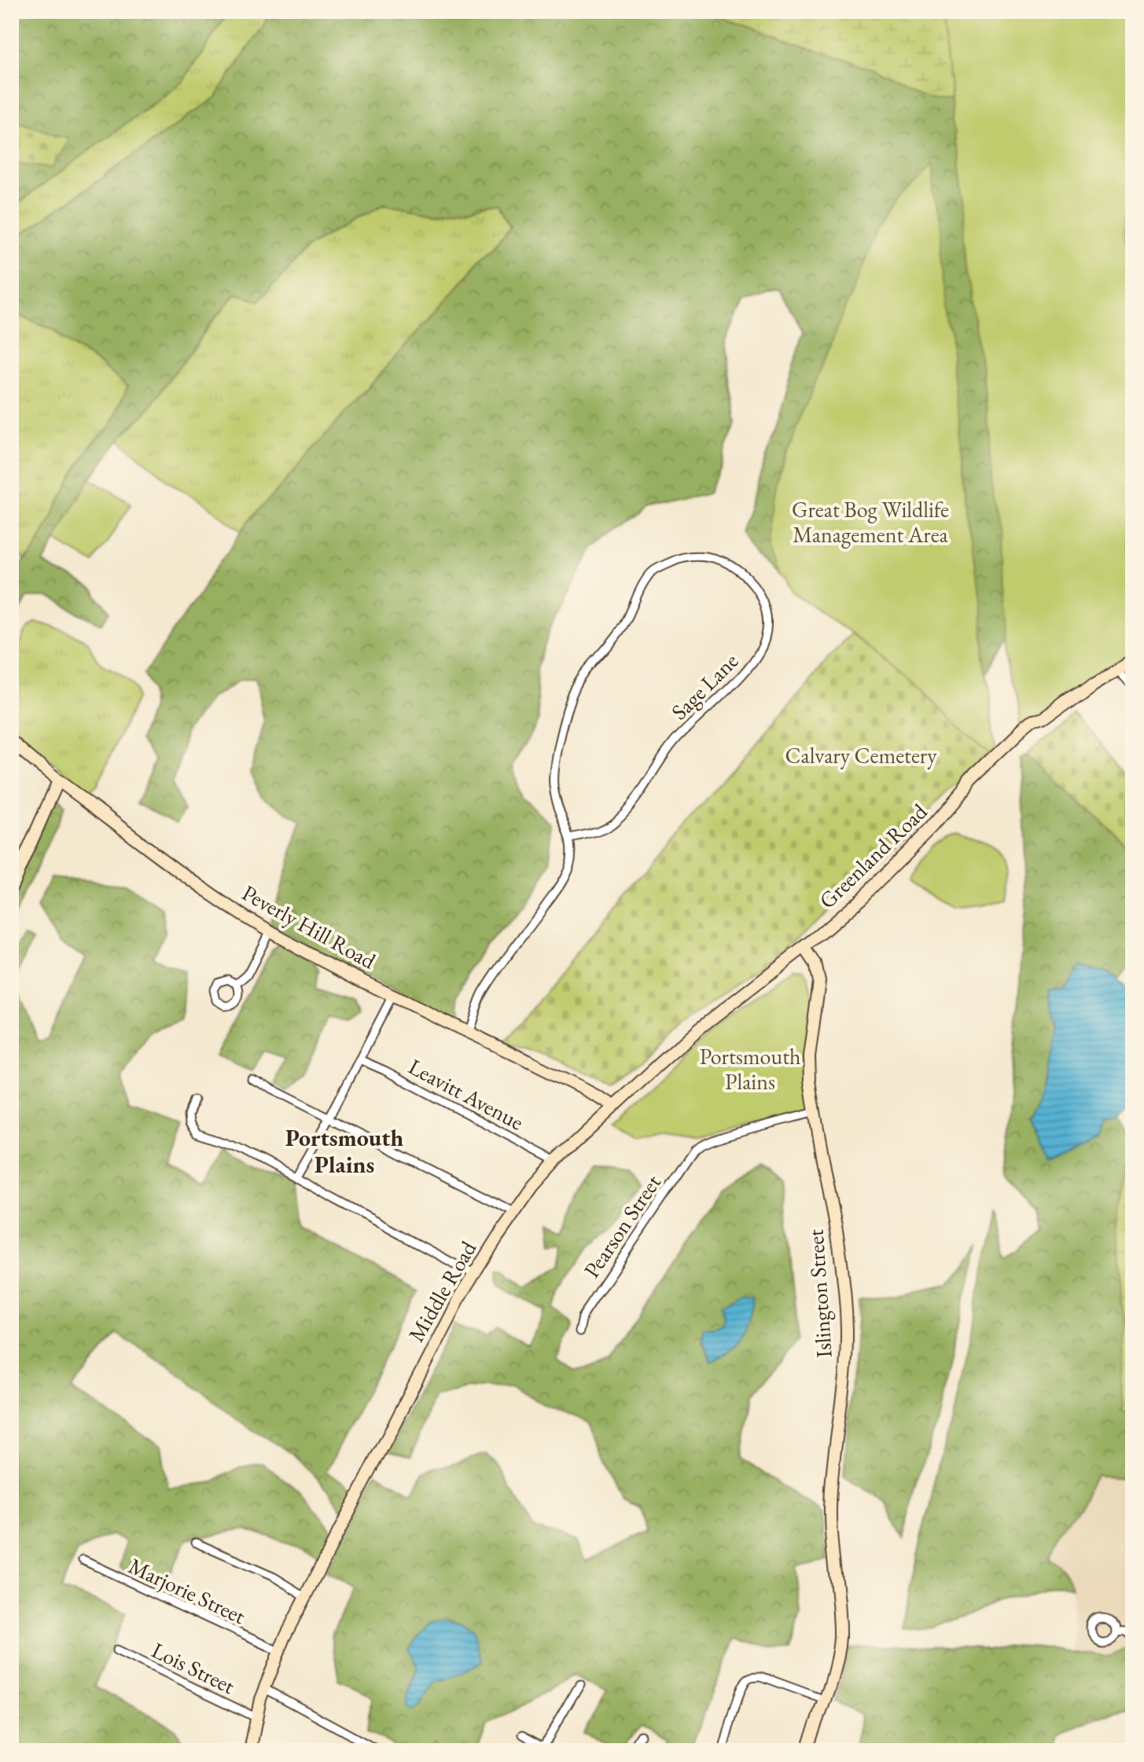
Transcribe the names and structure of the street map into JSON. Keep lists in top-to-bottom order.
{
  "streets": {
    "street": [
      "Sage Lane",
      "Greenland Road",
      "Peverly Hill Road",
      "Leavitt Avenue",
      "Pearson Street",
      "Middle Road",
      "Islington Street",
      "Marjorie Street",
      "Lois Street"
    ]
  },
  "crossings": [
    ["Greenland Road", "Middle Road"],
    ["Greenland Road", "Islington Street"],
    ["Peverly Hill Road", "Middle Road"],
    ["Leavitt Avenue", "Middle Road"],
    ["Pearson Street", "Islington Street"],
    ["Middle Road", "Islington Street"],
    ["Middle Road", "Marjorie Street"],
    ["Middle Road", "Lois Street"]
  ],
  "districts": ["Portsmouth Plains"],
  "parks": ["Great Bog Wildlife Management Area", "Calvary Cemetery", "Portsmouth Plains"]
}
